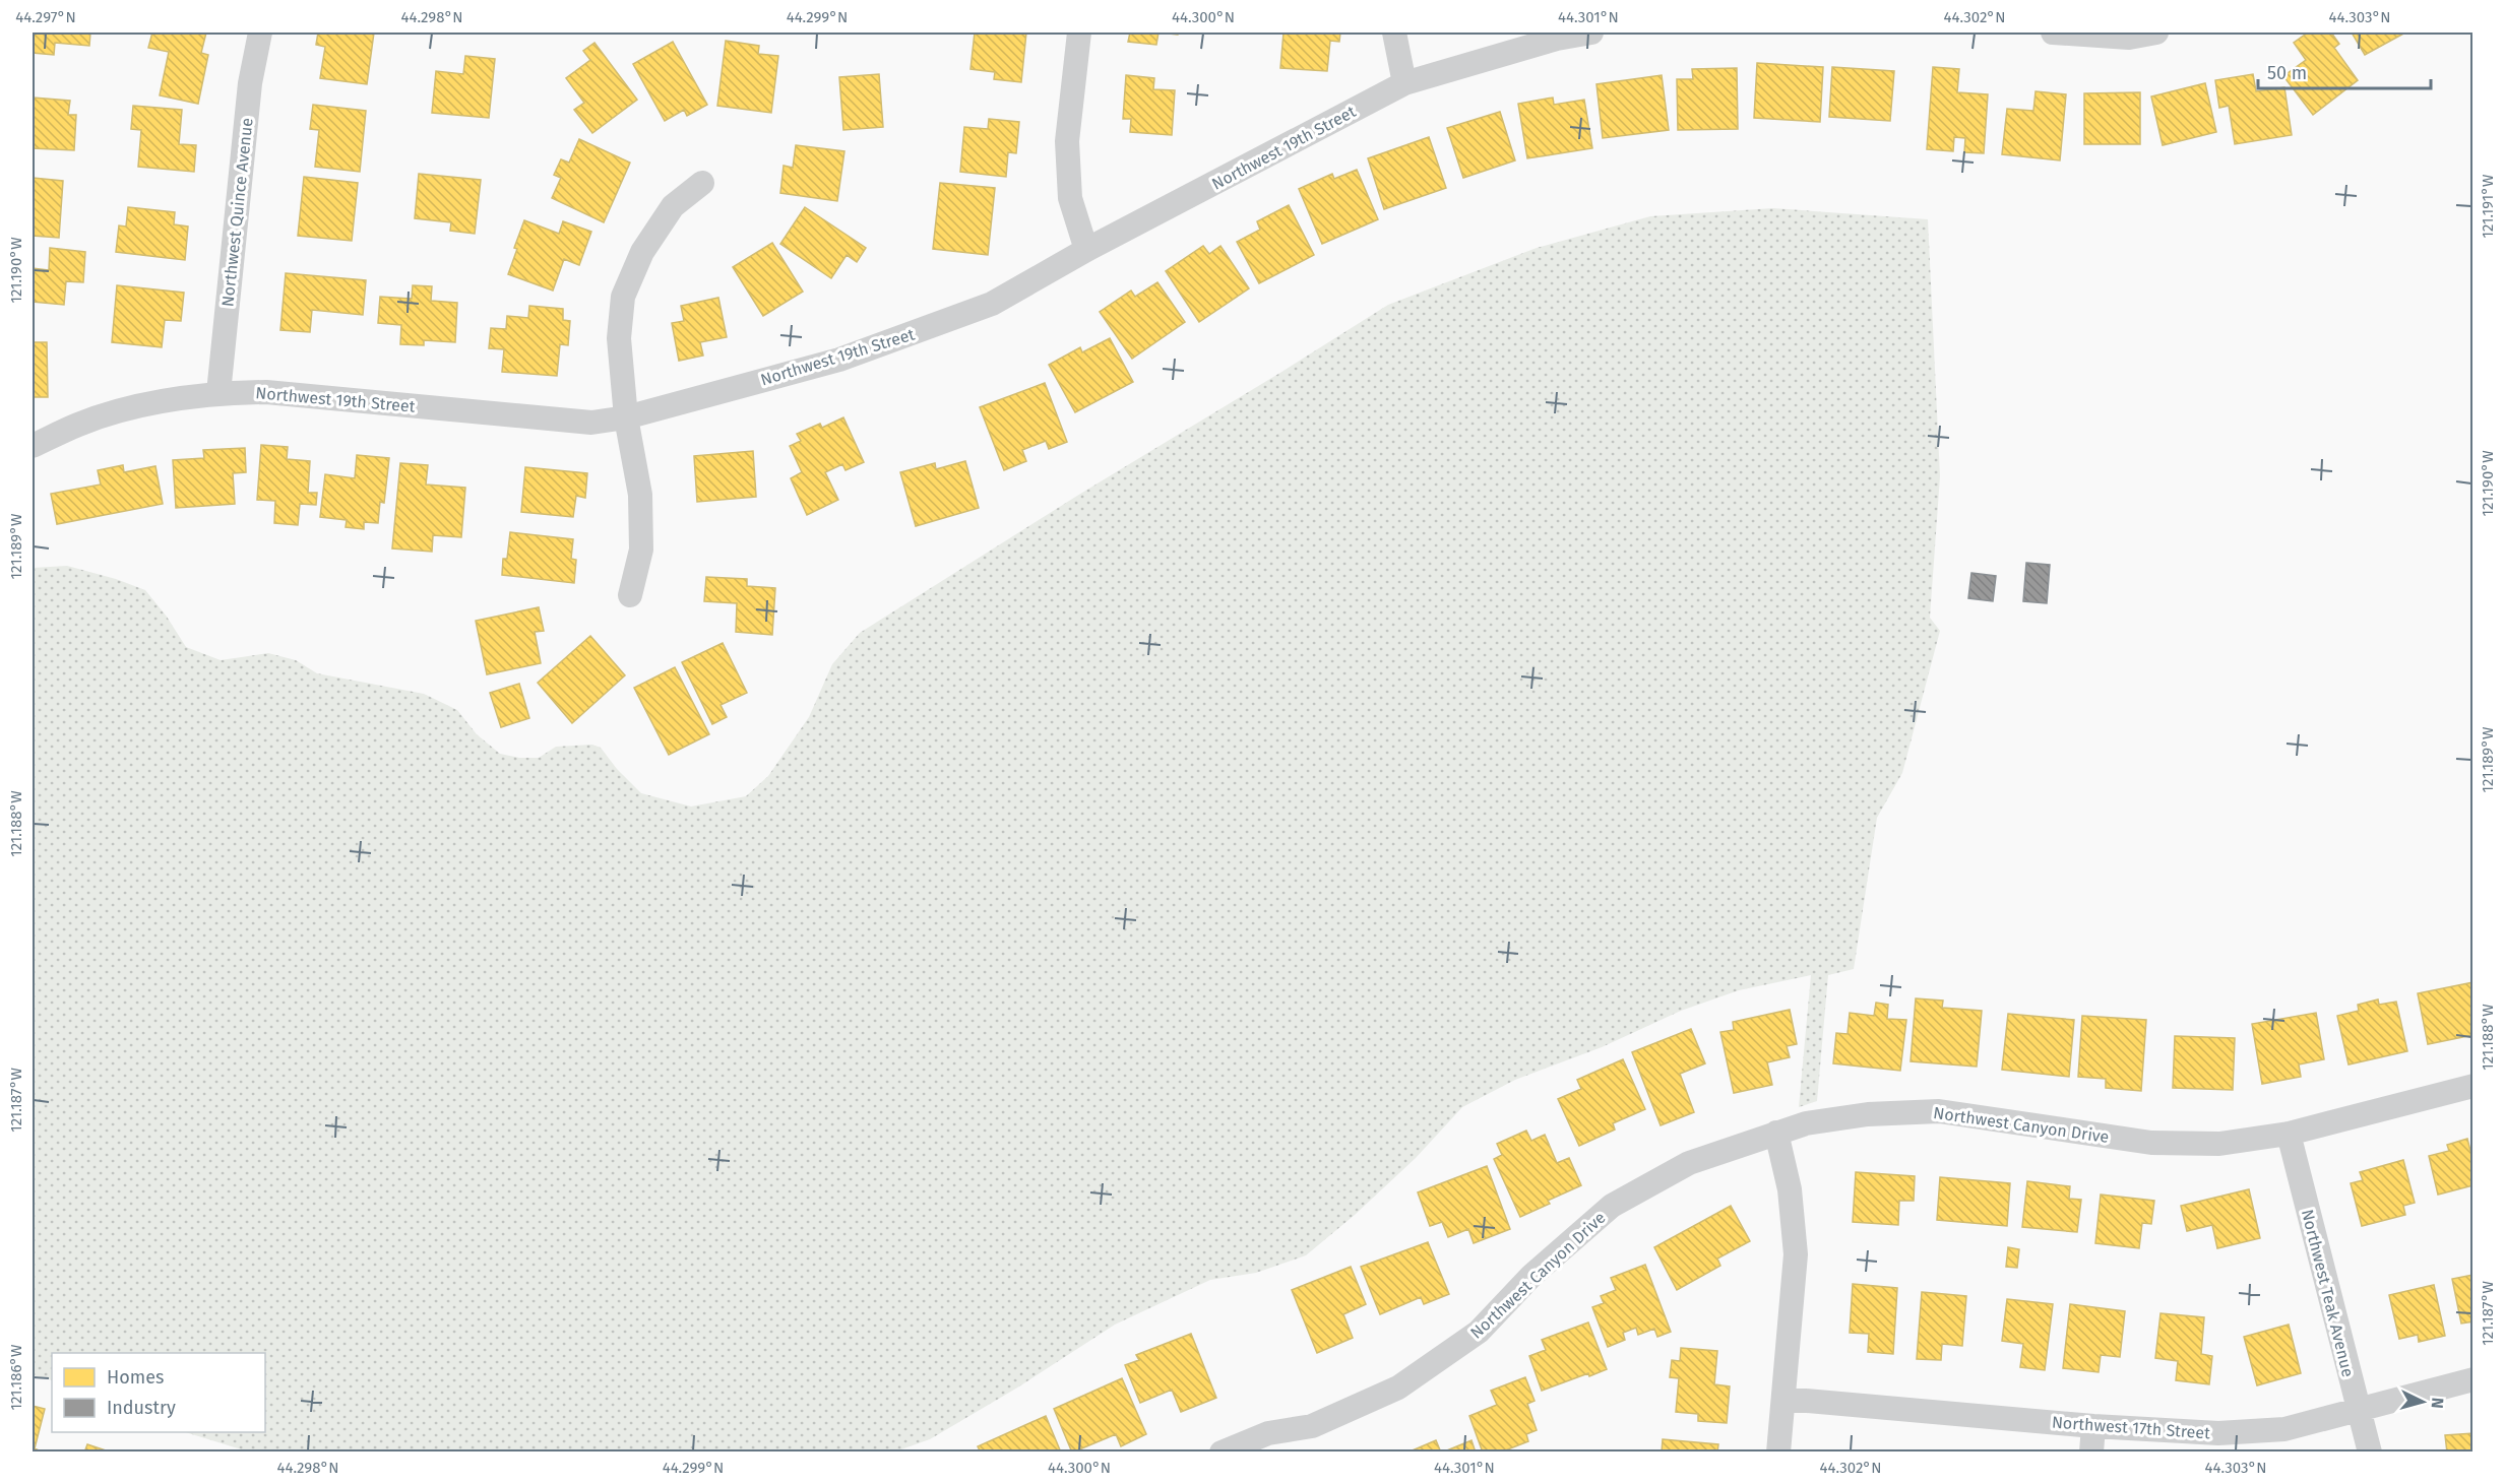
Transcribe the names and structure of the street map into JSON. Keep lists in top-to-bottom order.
{
  "streets": {
    "street": [
      "Northwest 19th Street",
      "Northwest Quince Avenue",
      "Northwest Canyon Drive",
      "Northwest Teak Avenue",
      "Northwest 17th Street"
    ]
  },
  "crossings": [
    ["Northwest 19th Street", "Northwest Quince Avenue"],
    ["Northwest Canyon Drive", "Northwest Teak Avenue"],
    ["Northwest Teak Avenue", "Northwest 17th Street"]
  ],
  "legend": ["Homes", "Industry"],
  "scale_bar": "50 m",
  "north": "right",
  "coordinates": [
    "44.297°N",
    "44.298°N",
    "44.299°N",
    "44.300°N",
    "44.301°N",
    "44.302°N",
    "44.303°N",
    "121.191°W",
    "121.190°W",
    "121.189°W",
    "121.188°W",
    "121.187°W",
    "121.186°W"
  ]
}
